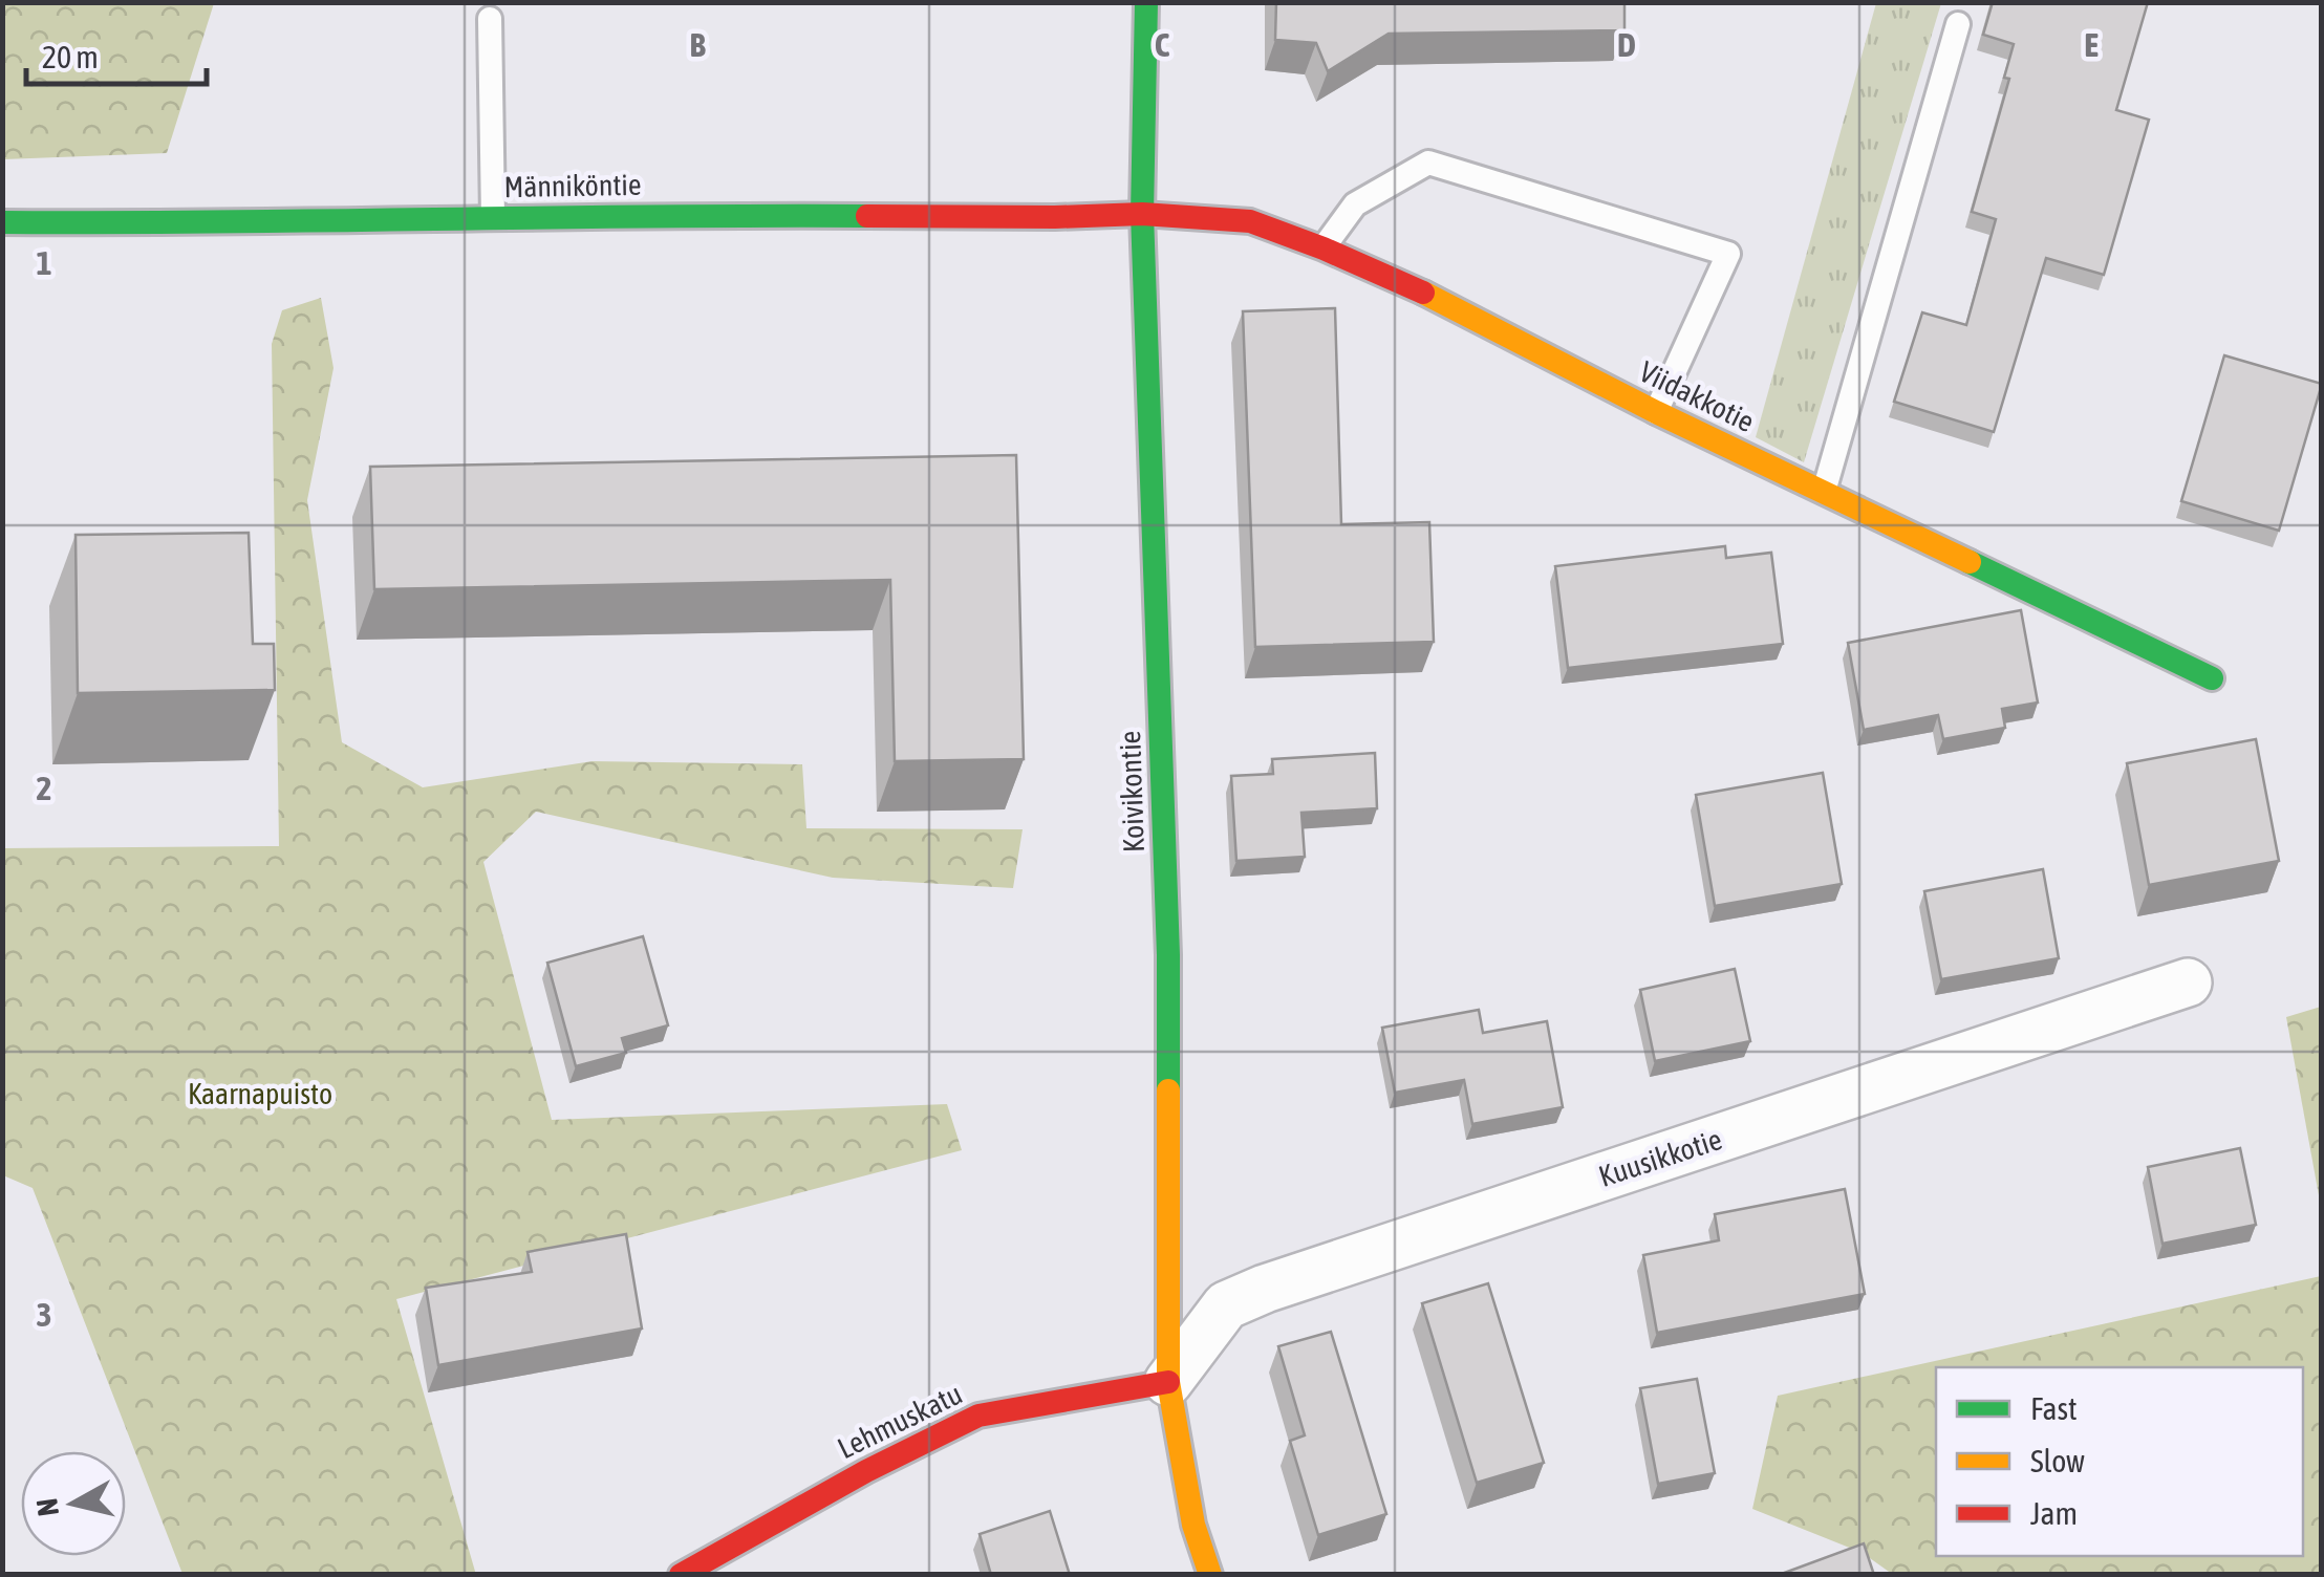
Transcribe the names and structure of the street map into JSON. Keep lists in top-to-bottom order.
{
  "streets": {
    "street": [
      "Männiköntie",
      "Viidakkotie",
      "Koivikontie",
      "Kuusikkotie",
      "Lehmuskatu"
    ]
  },
  "crossings": [
    ["Männiköntie", "Viidakkotie"],
    ["Männiköntie", "Koivikontie"],
    ["Viidakkotie", "Koivikontie"],
    ["Koivikontie", "Kuusikkotie"],
    ["Koivikontie", "Lehmuskatu"],
    ["Kuusikkotie", "Lehmuskatu"]
  ],
  "parks": ["Kaarnapuisto"],
  "legend": ["Fast", "Slow", "Jam"],
  "scale_bar": "20 m",
  "north": "left",
  "grid": {
    "columns": [
      "B",
      "C",
      "D",
      "E"
    ],
    "rows": ["1", "2", "3"]
  }
}
